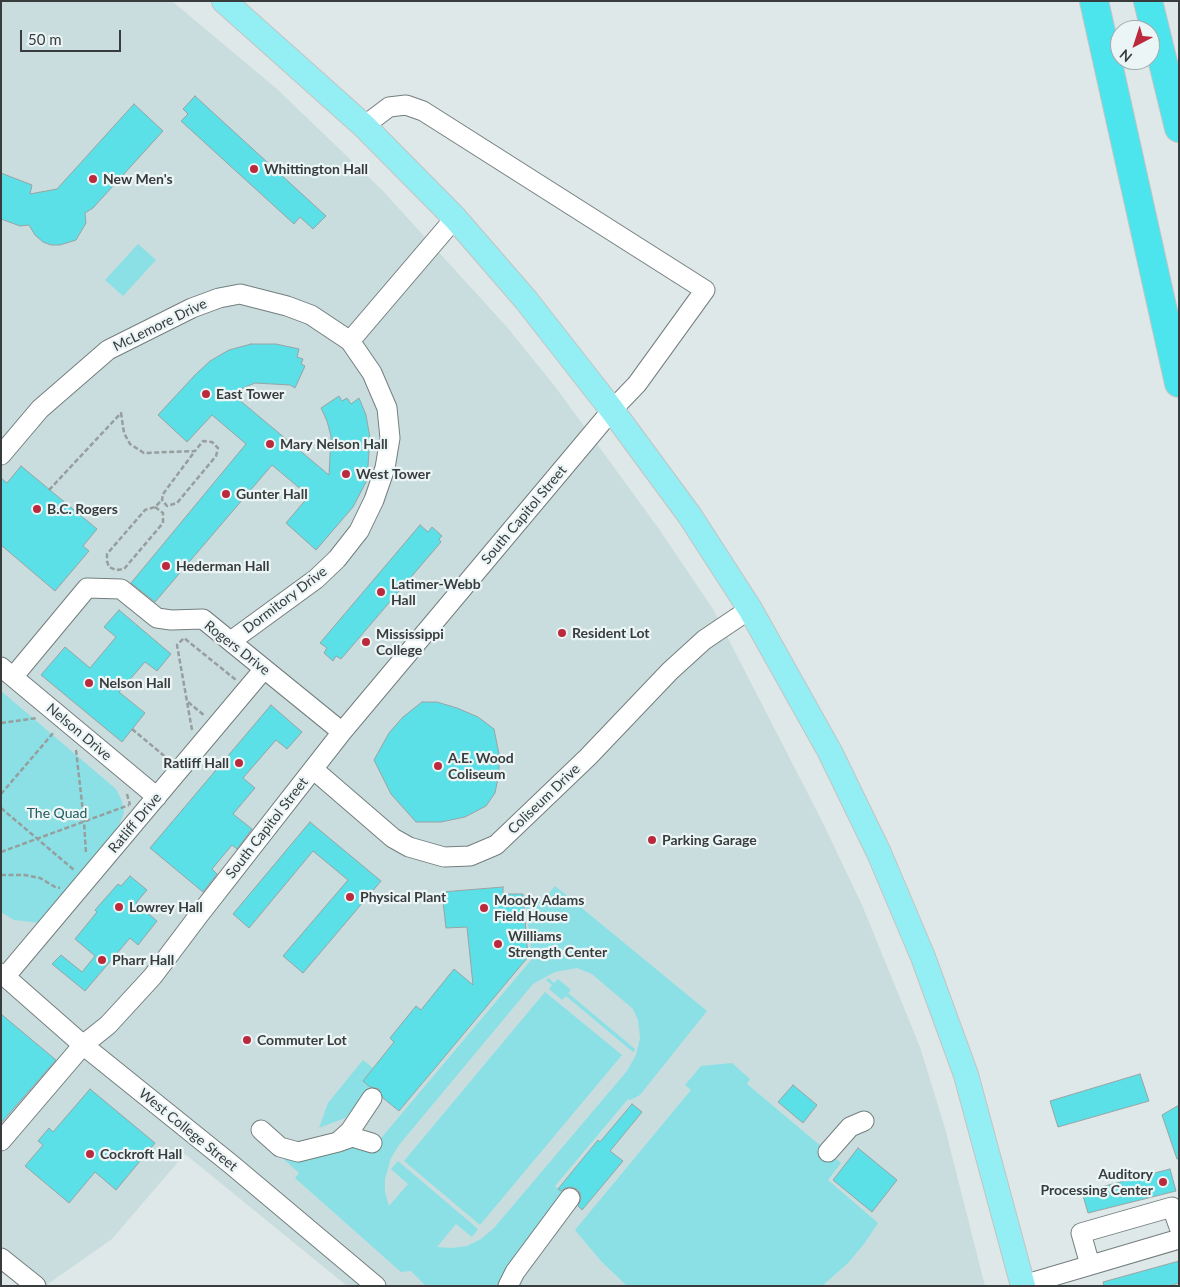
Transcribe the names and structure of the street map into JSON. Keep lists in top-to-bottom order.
{
  "streets": {
    "street": [
      "McLemore Drive",
      "South Capitol Street",
      "Dormitory Drive",
      "Rogers Drive",
      "Nelson Drive",
      "Coliseum Drive",
      "Ratliff Drive",
      "West College Street"
    ]
  },
  "crossings": [
    ["McLemore Drive", "Dormitory Drive"],
    ["South Capitol Street", "Rogers Drive"],
    ["South Capitol Street", "Coliseum Drive"],
    ["South Capitol Street", "West College Street"],
    ["Dormitory Drive", "Rogers Drive"],
    ["Rogers Drive", "Nelson Drive"],
    ["Rogers Drive", "Ratliff Drive"],
    ["Nelson Drive", "Ratliff Drive"],
    ["Ratliff Drive", "West College Street"]
  ],
  "parks": ["The Quad"],
  "places": [
    "Whittington Hall",
    "New Men's",
    "East Tower",
    "Mary Nelson Hall",
    "West Tower",
    "Gunter Hall",
    "B.C. Rogers",
    "Hederman Hall",
    "Latimer-Webb Hall",
    "Resident Lot",
    "Mississippi College",
    "Nelson Hall",
    "Ratliff Hall",
    "A.E. Wood Coliseum",
    "Parking Garage",
    "Physical Plant",
    "Lowrey Hall",
    "Moody Adams Field House",
    "Williams Strength Center",
    "Pharr Hall",
    "Commuter Lot",
    "Cockroft Hall",
    "Auditory Processing Center"
  ],
  "scale_bar": "50 m",
  "north": "bottom left"
}
